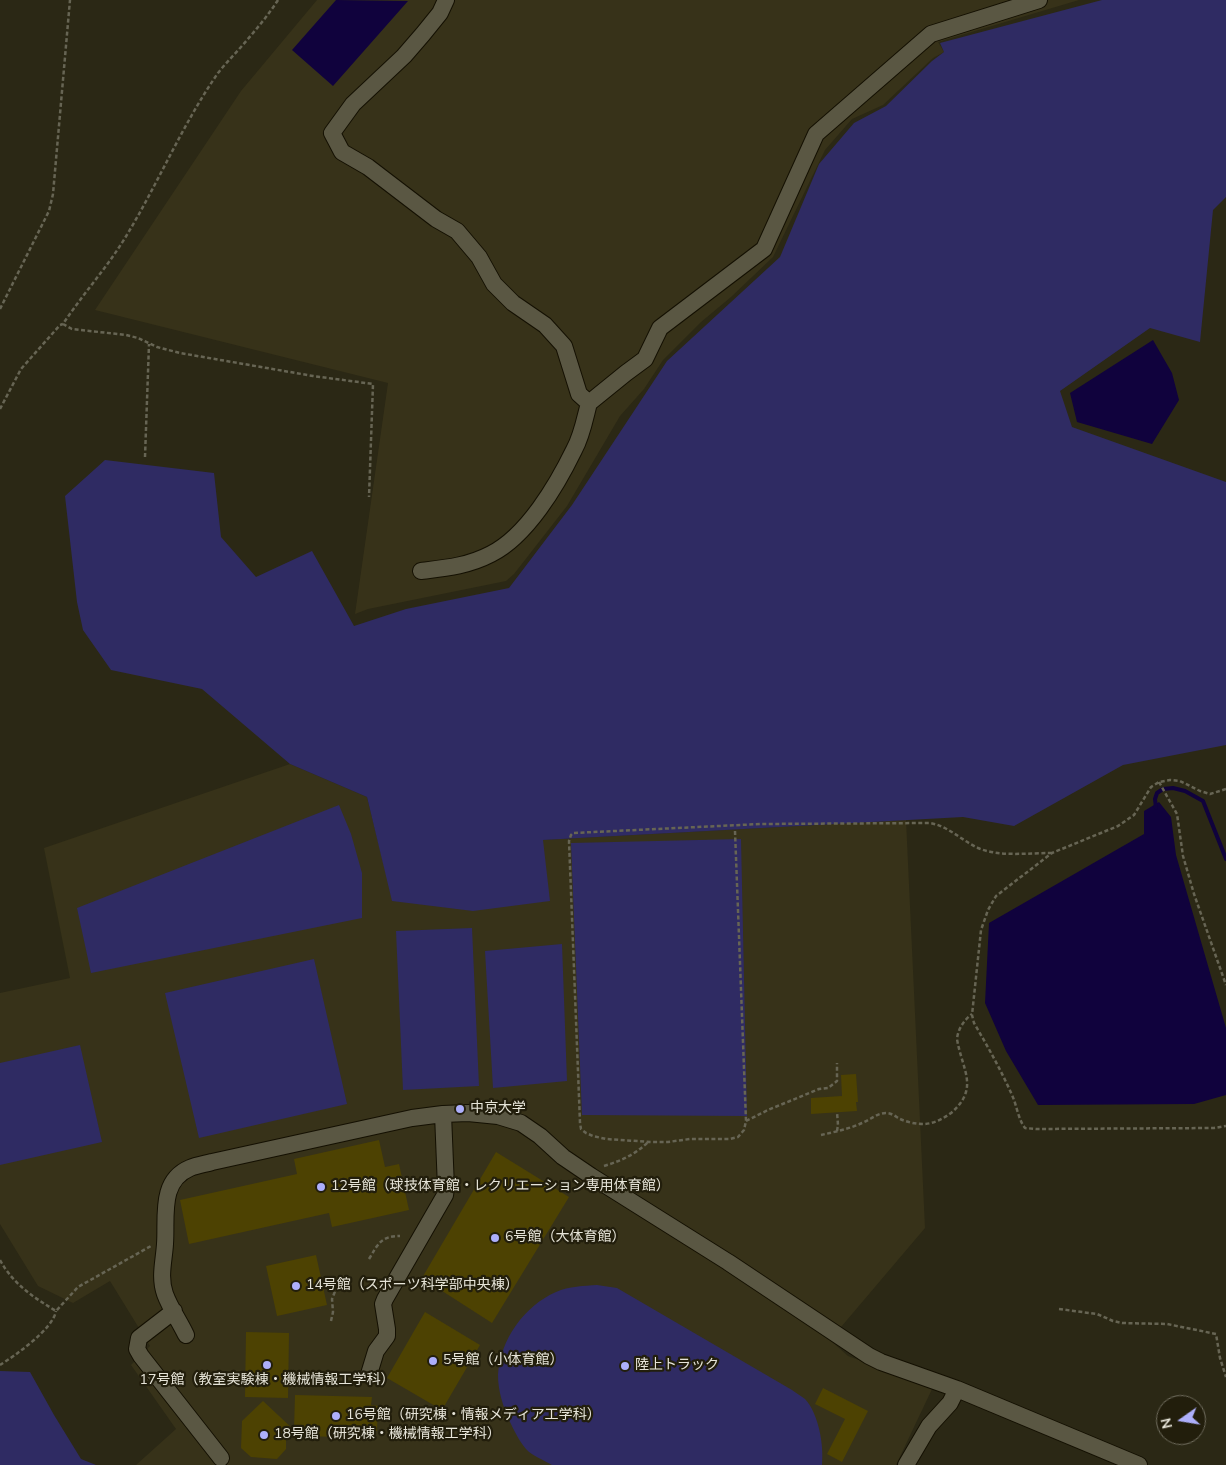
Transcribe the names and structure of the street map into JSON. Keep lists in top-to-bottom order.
{
  "places": [
    "中京大学",
    "12号館（球技体育館・レクリエーション専用体育館）",
    "6号館（大体育館）",
    "14号館（スポーツ科学部中央棟）",
    "5号館（小体育館）",
    "17号館（教室実験棟・機械情報工学科）",
    "陸上トラック",
    "16号館（研究棟・情報メディア工学科）",
    "18号館（研究棟・機械情報工学科）"
  ],
  "north": "left"
}
